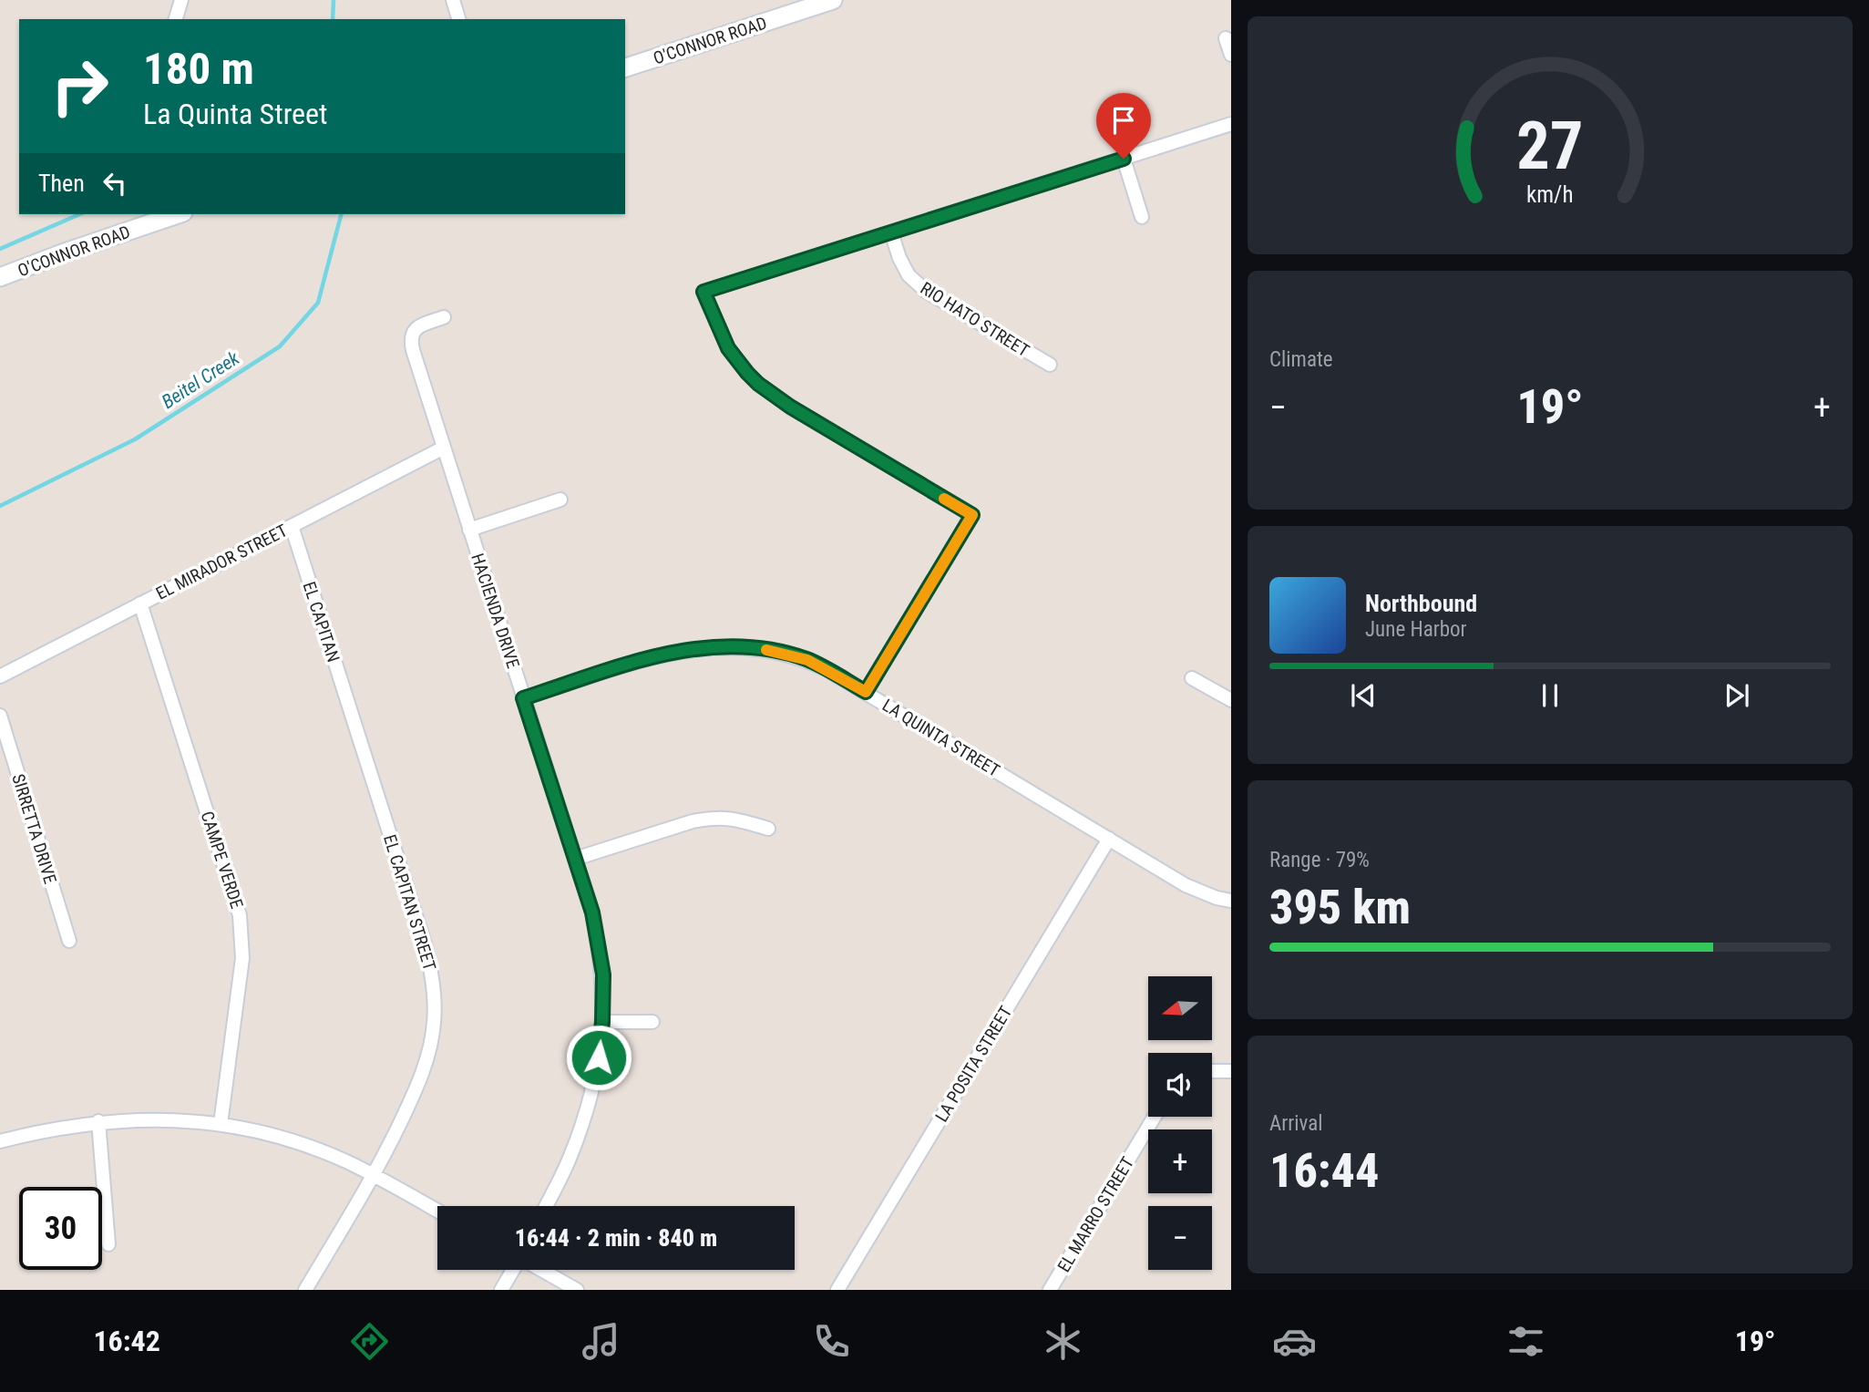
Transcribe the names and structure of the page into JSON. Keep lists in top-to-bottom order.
{
  "streets": {
    "main road": ["O'CONNOR ROAD"],
    "street": [
      "RIO HATO STREET",
      "EL MIRADOR STREET",
      "HACIENDA DRIVE",
      "EL CAPITAN",
      "LA QUINTA STREET",
      "SIRRETTA DRIVE",
      "CAMPE VERDE",
      "EL CAPITAN STREET",
      "LA POSITA STREET",
      "EL MARRO STREET"
    ]
  },
  "crossings": [
    ["EL MIRADOR STREET", "HACIENDA DRIVE"],
    ["EL MIRADOR STREET", "EL CAPITAN"],
    ["EL MIRADOR STREET", "CAMPE VERDE"],
    ["HACIENDA DRIVE", "LA QUINTA STREET"],
    ["EL CAPITAN", "EL CAPITAN STREET"],
    ["LA QUINTA STREET", "LA POSITA STREET"]
  ],
  "water": ["Beitel Creek"],
  "north": "left",
  "page": {
    "turn": ["180 m", "La Quinta Street"],
    "then": "Then",
    "tile": [
      "Climate",
      ["Range · 79%", "395 km"],
      ["Arrival", "16:44"]
    ],
    "heat": ["−", "19°", "+"],
    "song": ["Northbound", "June Harbor"],
    "map_buttons": ["+", "−"],
    "limit": "30",
    "trip": "16:44 · 2 min · 840 m",
    "tabs": ["16:42", "19°"],
    "gauge": ["27", "km/h"]
  }
}
